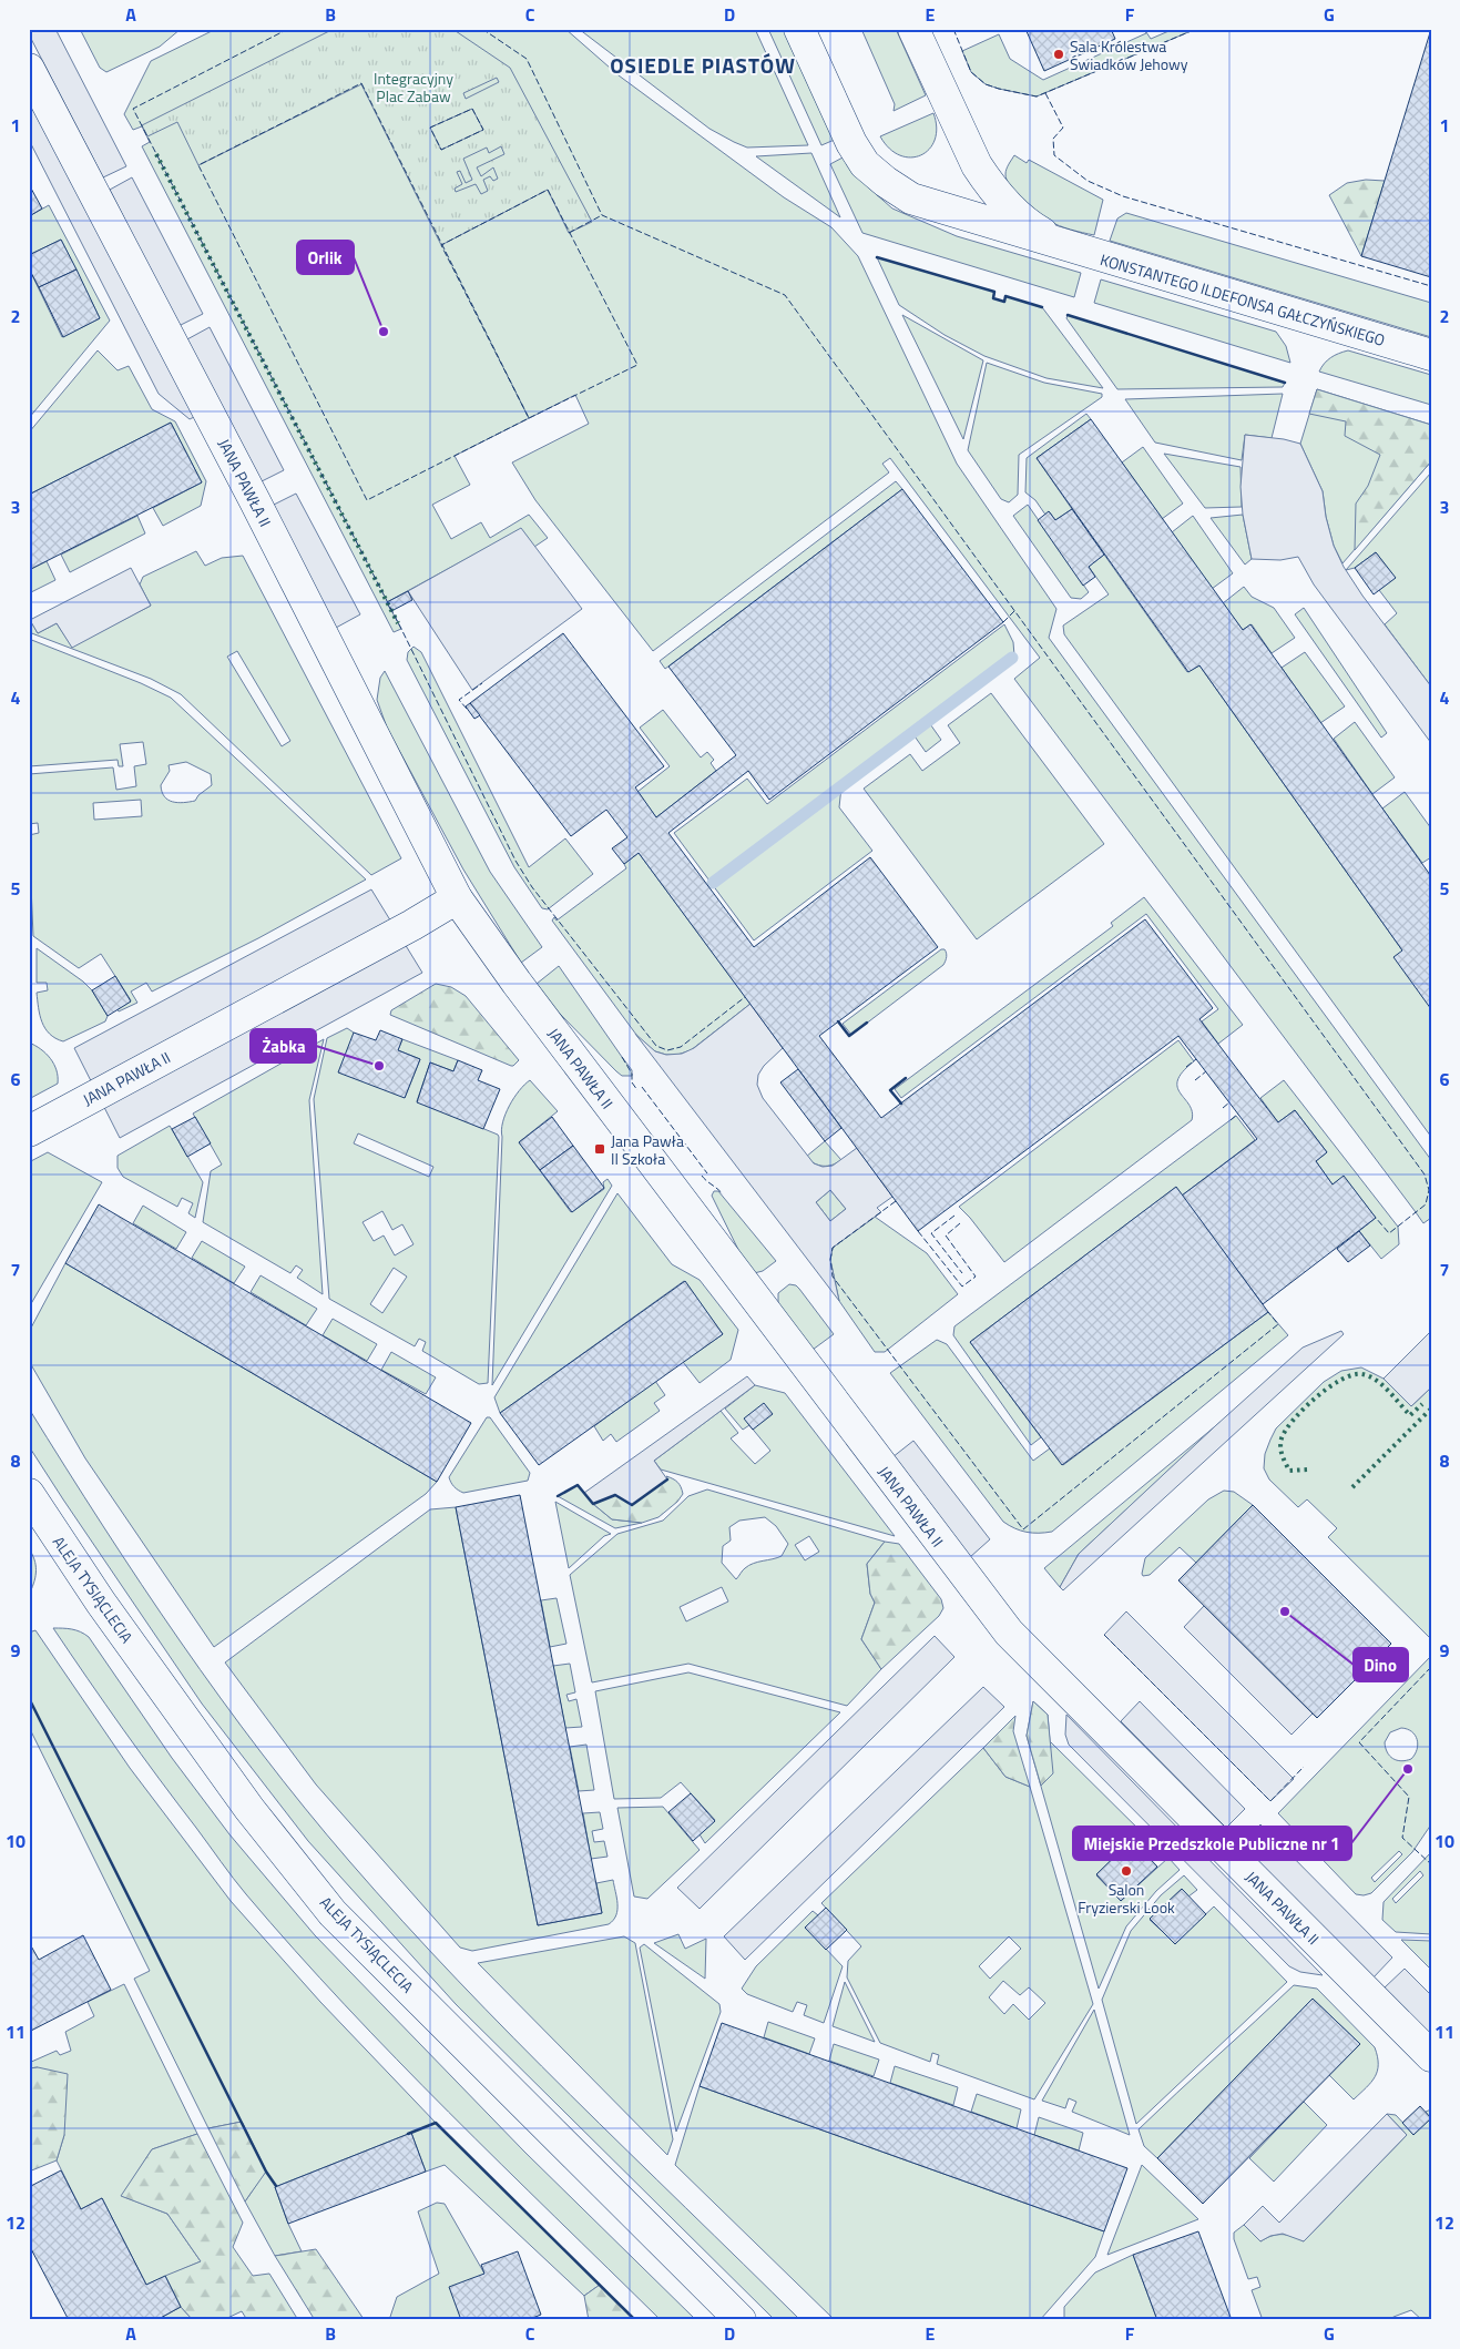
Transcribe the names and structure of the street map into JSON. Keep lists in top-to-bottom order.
{
  "streets": {
    "street": ["KONSTANTEGO ILDEFONSA GAŁCZYŃSKIEGO", "JANA PAWŁA II", "ALEJA TYSIĄCLECIA"]
  },
  "districts": ["OSIEDLE PIASTÓW"],
  "parks": ["Integracyjny Plac Zabaw"],
  "places": {
    "other": [
      "Sala Królestwa Świadków Jehowy",
      "Orlik",
      "Żabka",
      "Dino",
      "Miejskie Przedszkole Publiczne nr 1",
      "Salon Fryzierski Look"
    ],
    "transit": ["Jana Pawła II Szkoła"]
  },
  "grid": {
    "columns": [
      "A",
      "B",
      "C",
      "D",
      "E",
      "F",
      "G"
    ],
    "rows": [
      "1",
      "2",
      "3",
      "4",
      "5",
      "6",
      "7",
      "8",
      "9",
      "10",
      "11",
      "12"
    ]
  }
}
